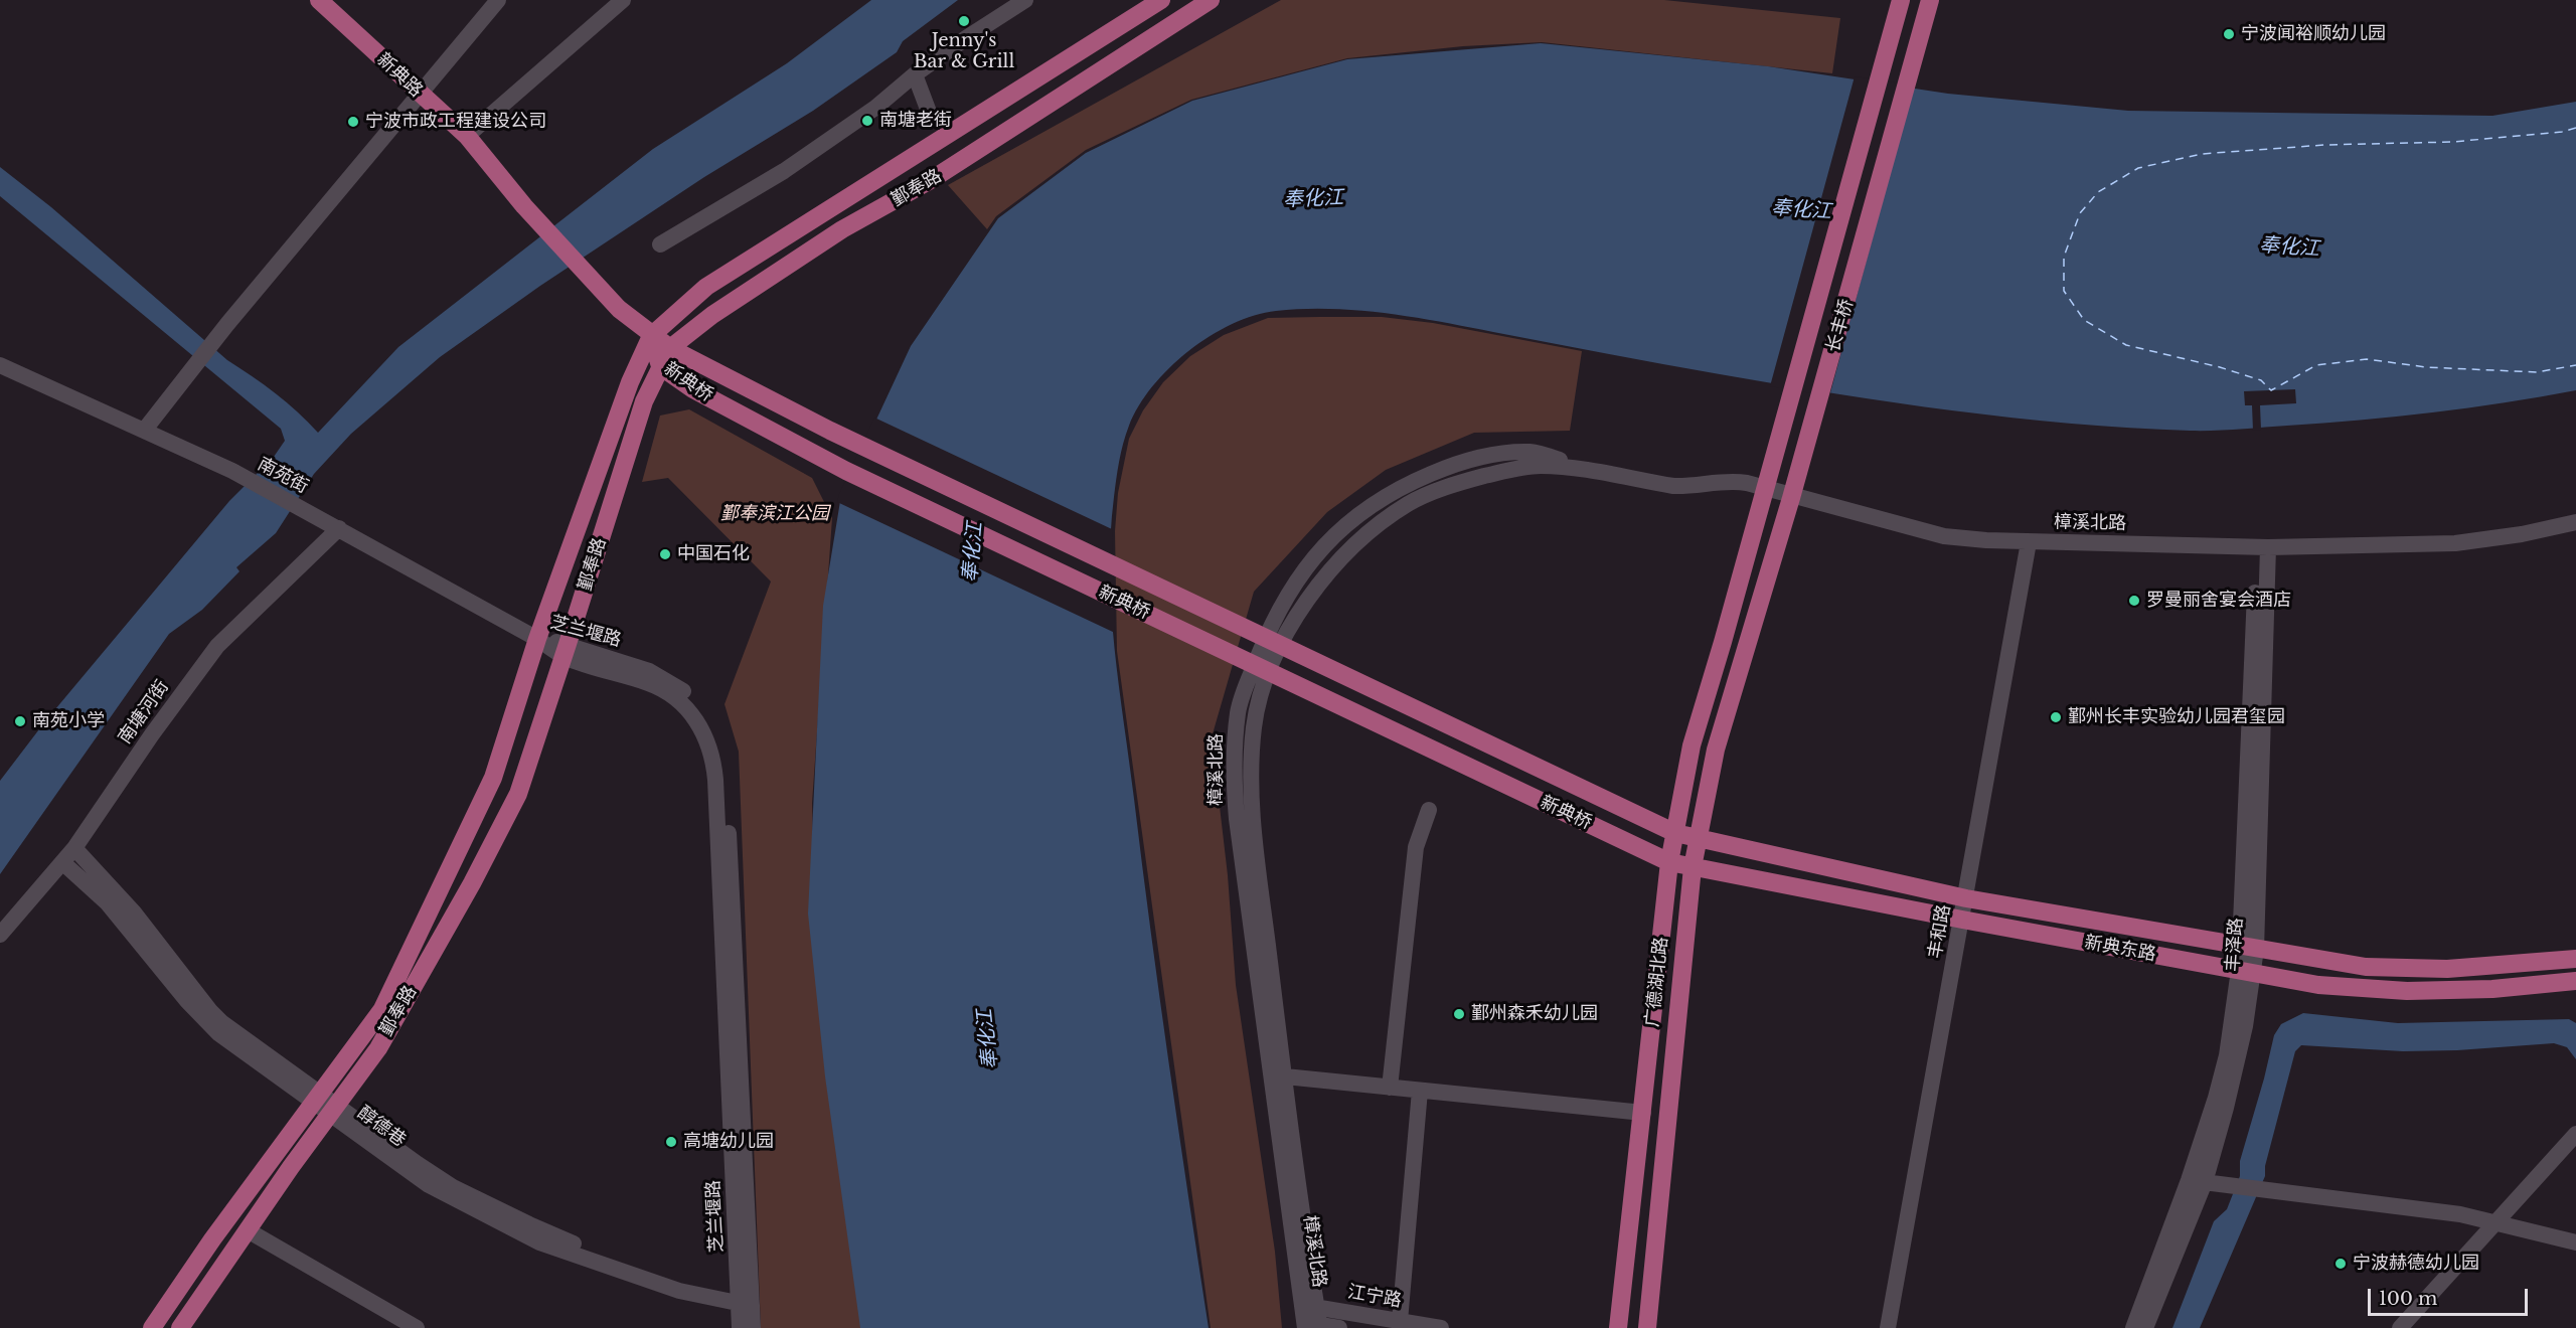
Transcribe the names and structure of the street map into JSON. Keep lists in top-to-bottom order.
{
  "streets": {
    "main road": [
      "新典路",
      "鄞奉路",
      "长丰桥",
      "新典桥",
      "新典东路",
      "广德湖北路"
    ],
    "street": [
      "南苑街",
      "樟溪北路",
      "芝兰堰路",
      "南塘河街",
      "丰和路",
      "丰泽路",
      "醇德巷",
      "江宁路"
    ]
  },
  "crossings": [
    ["新典路", "鄞奉路"],
    ["新典路", "新典桥"],
    ["鄞奉路", "新典桥"],
    ["鄞奉路", "南苑街"],
    ["鄞奉路", "芝兰堰路"],
    ["鄞奉路", "醇德巷"],
    ["长丰桥", "广德湖北路"],
    ["新典桥", "新典东路"],
    ["新典桥", "广德湖北路"],
    ["南苑街", "芝兰堰路"],
    ["南苑街", "南塘河街"],
    ["樟溪北路", "丰和路"],
    ["樟溪北路", "丰泽路"],
    ["樟溪北路", "江宁路"],
    ["芝兰堰路", "醇德巷"],
    ["南塘河街", "醇德巷"],
    ["丰和路", "新典东路"],
    ["丰泽路", "新典东路"],
    ["新典东路", "广德湖北路"]
  ],
  "water": ["奉化江"],
  "parks": ["鄞奉滨江公园"],
  "places": [
    "Jenny's Bar & Grill",
    "宁波闻裕顺幼儿园",
    "南塘老街",
    "宁波市政工程建设公司",
    "中国石化",
    "罗曼丽舍宴会酒店",
    "鄞州长丰实验幼儿园君玺园",
    "南苑小学",
    "鄞州森禾幼儿园",
    "高塘幼儿园",
    "宁波赫德幼儿园"
  ],
  "scale_bar": "100 m"
}
